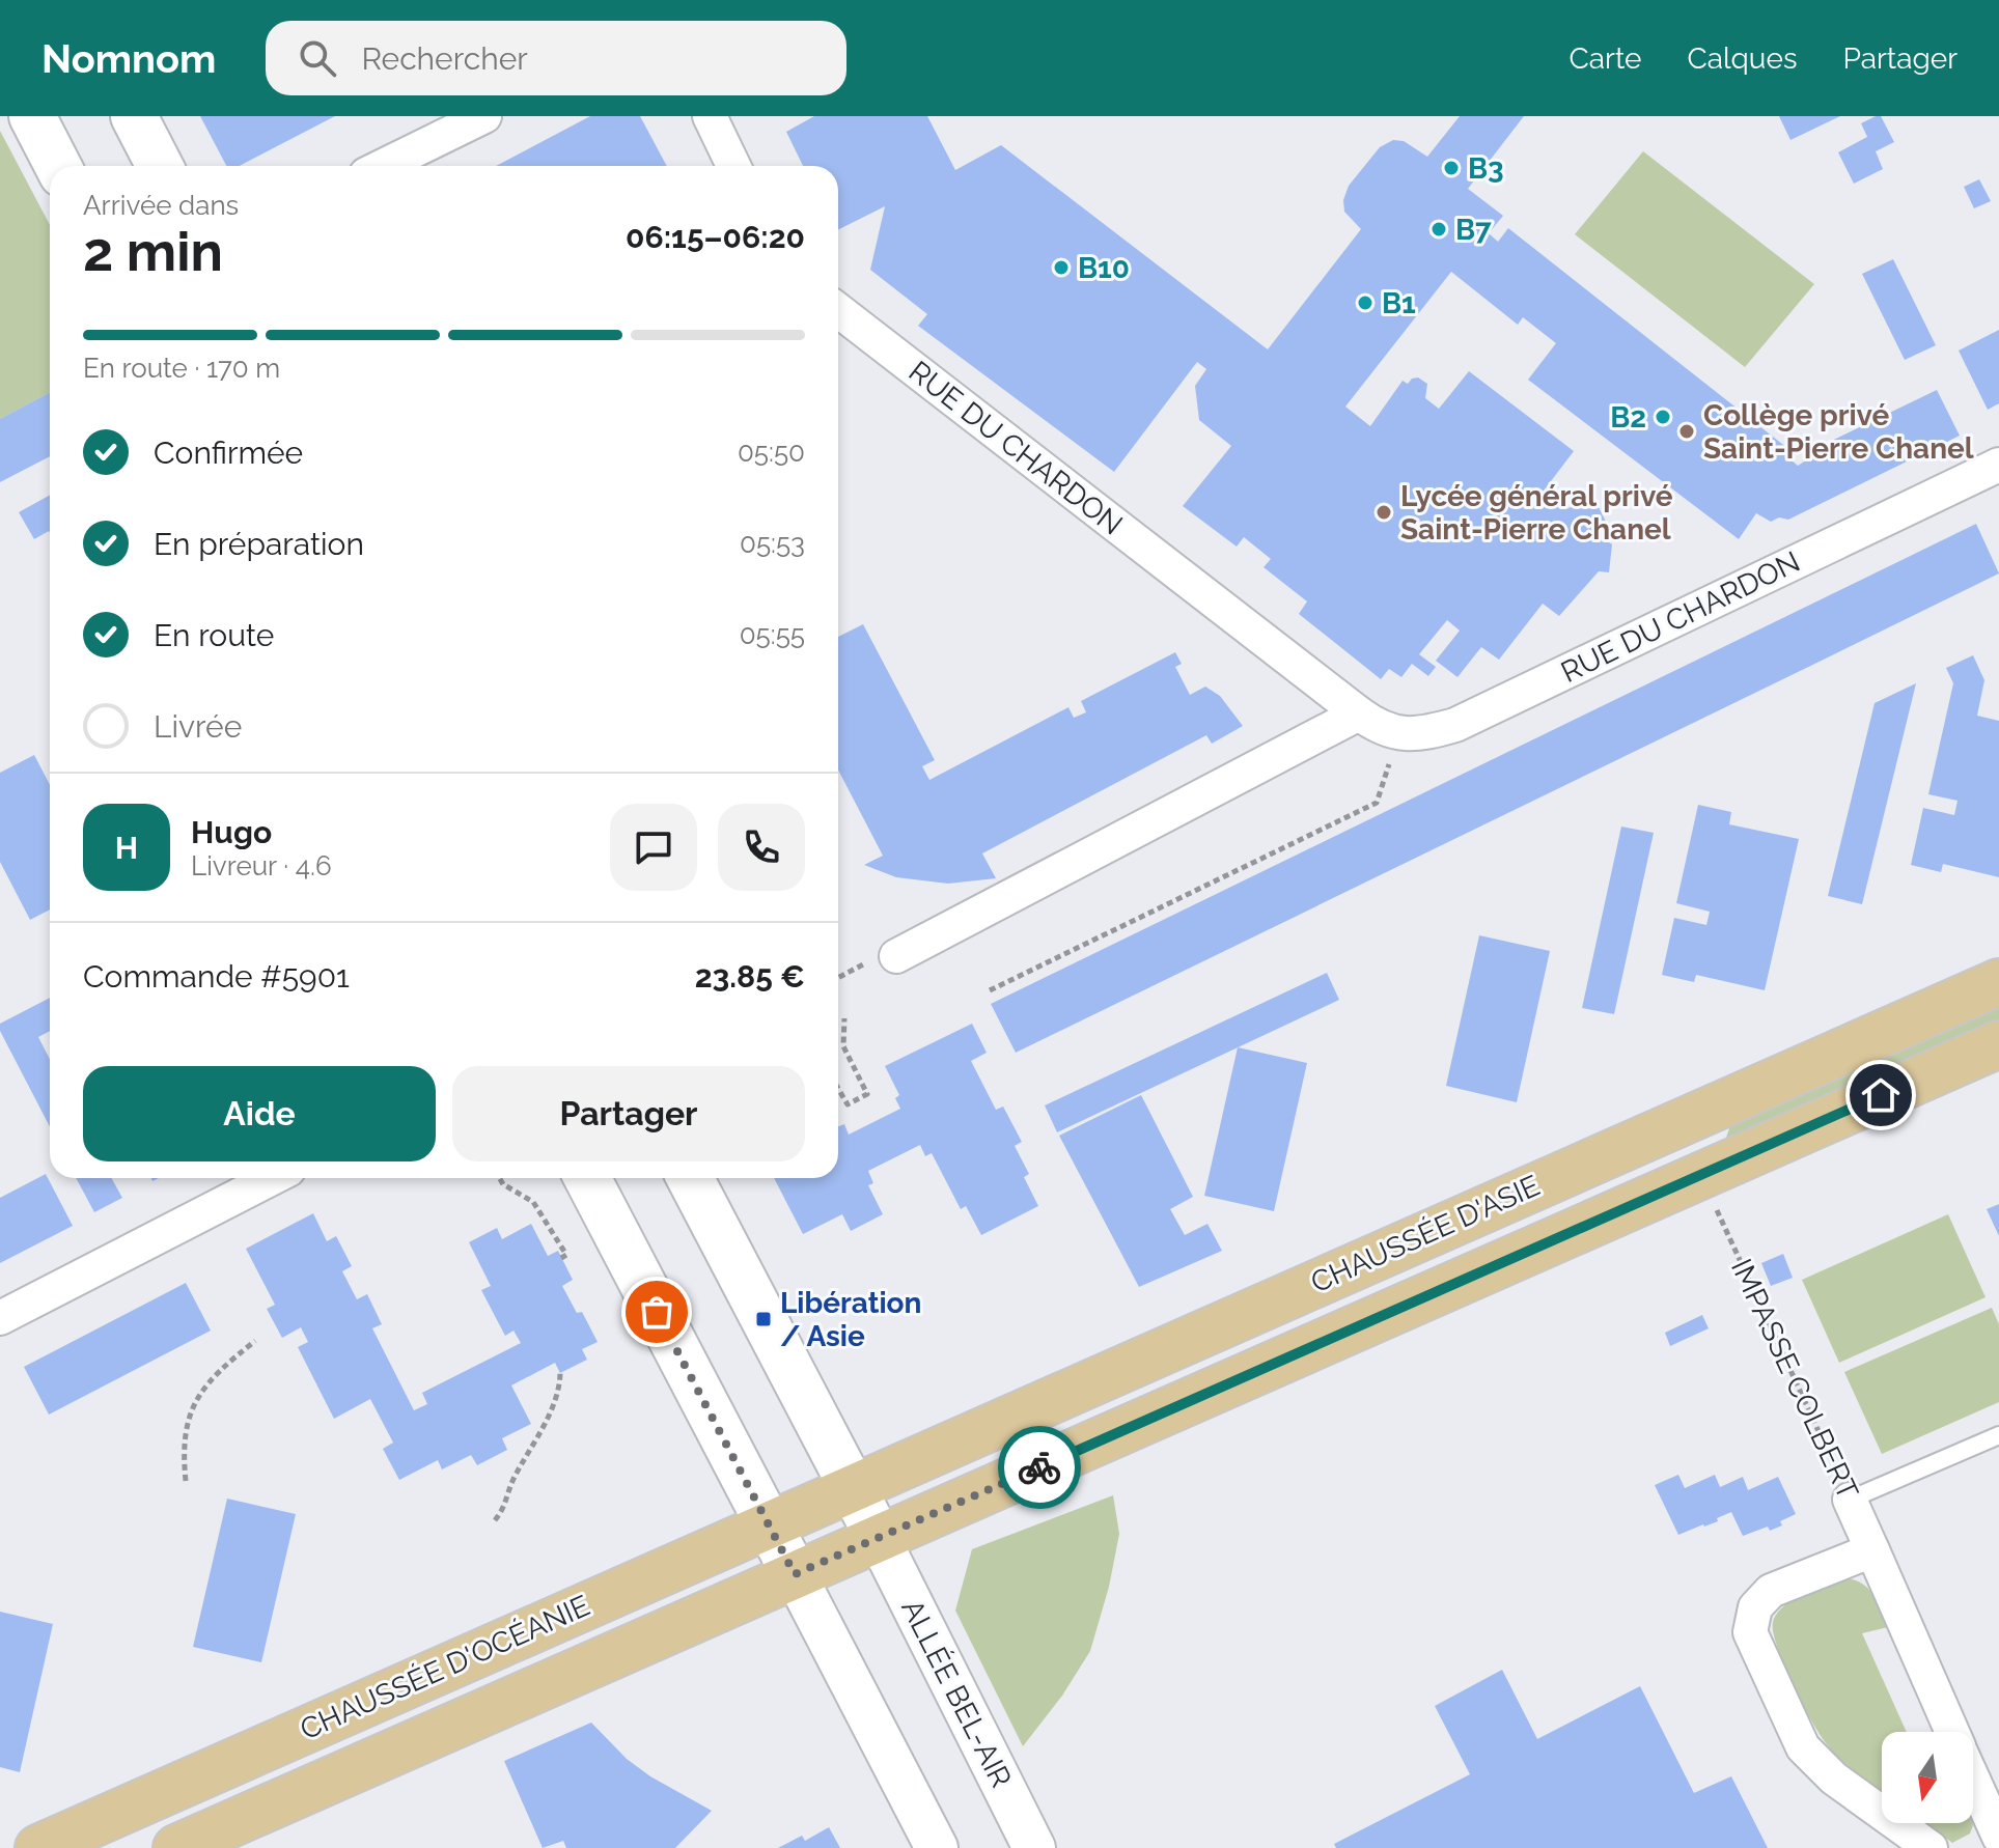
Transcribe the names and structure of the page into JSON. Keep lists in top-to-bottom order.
{
  "streets": {
    "main road": ["CHAUSSÉE D'ASIE", "CHAUSSÉE D'OCÉANIE"],
    "street": ["RUE DU CHARDON", "IMPASSE COLBERT", "ALLÉE BEL-AIR"]
  },
  "crossings": [
    ["CHAUSSÉE D'ASIE", "CHAUSSÉE D'OCÉANIE"],
    ["CHAUSSÉE D'ASIE", "ALLÉE BEL-AIR"],
    ["CHAUSSÉE D'OCÉANIE", "ALLÉE BEL-AIR"]
  ],
  "places": {
    "other": [
      "B3",
      "B7",
      "B10",
      "B1",
      "B2",
      "Collège privé Saint-Pierre Chanel",
      "Lycée général privé Saint-Pierre Chanel"
    ],
    "transit": ["Libération / Asie"]
  },
  "north": "bottom",
  "page": {
    "header": "Nomnom",
    "search": "Rechercher",
    "nav": ["Carte", "Calques", "Partager"],
    "heading": ["2 min", "Arrivée dans", "06:15–06:20"],
    "panel": [
      "Hugo",
      "Livreur · 4.6",
      "Commande #5901",
      "23.85 €"
    ],
    "bar": "En route · 170 m",
    "list": [
      ["Confirmée", "05:50"],
      ["En préparation", "05:53"],
      ["En route", "05:55"],
      "Livrée"
    ],
    "round": "H",
    "buttons": ["Aide", "Partager"]
  }
}
